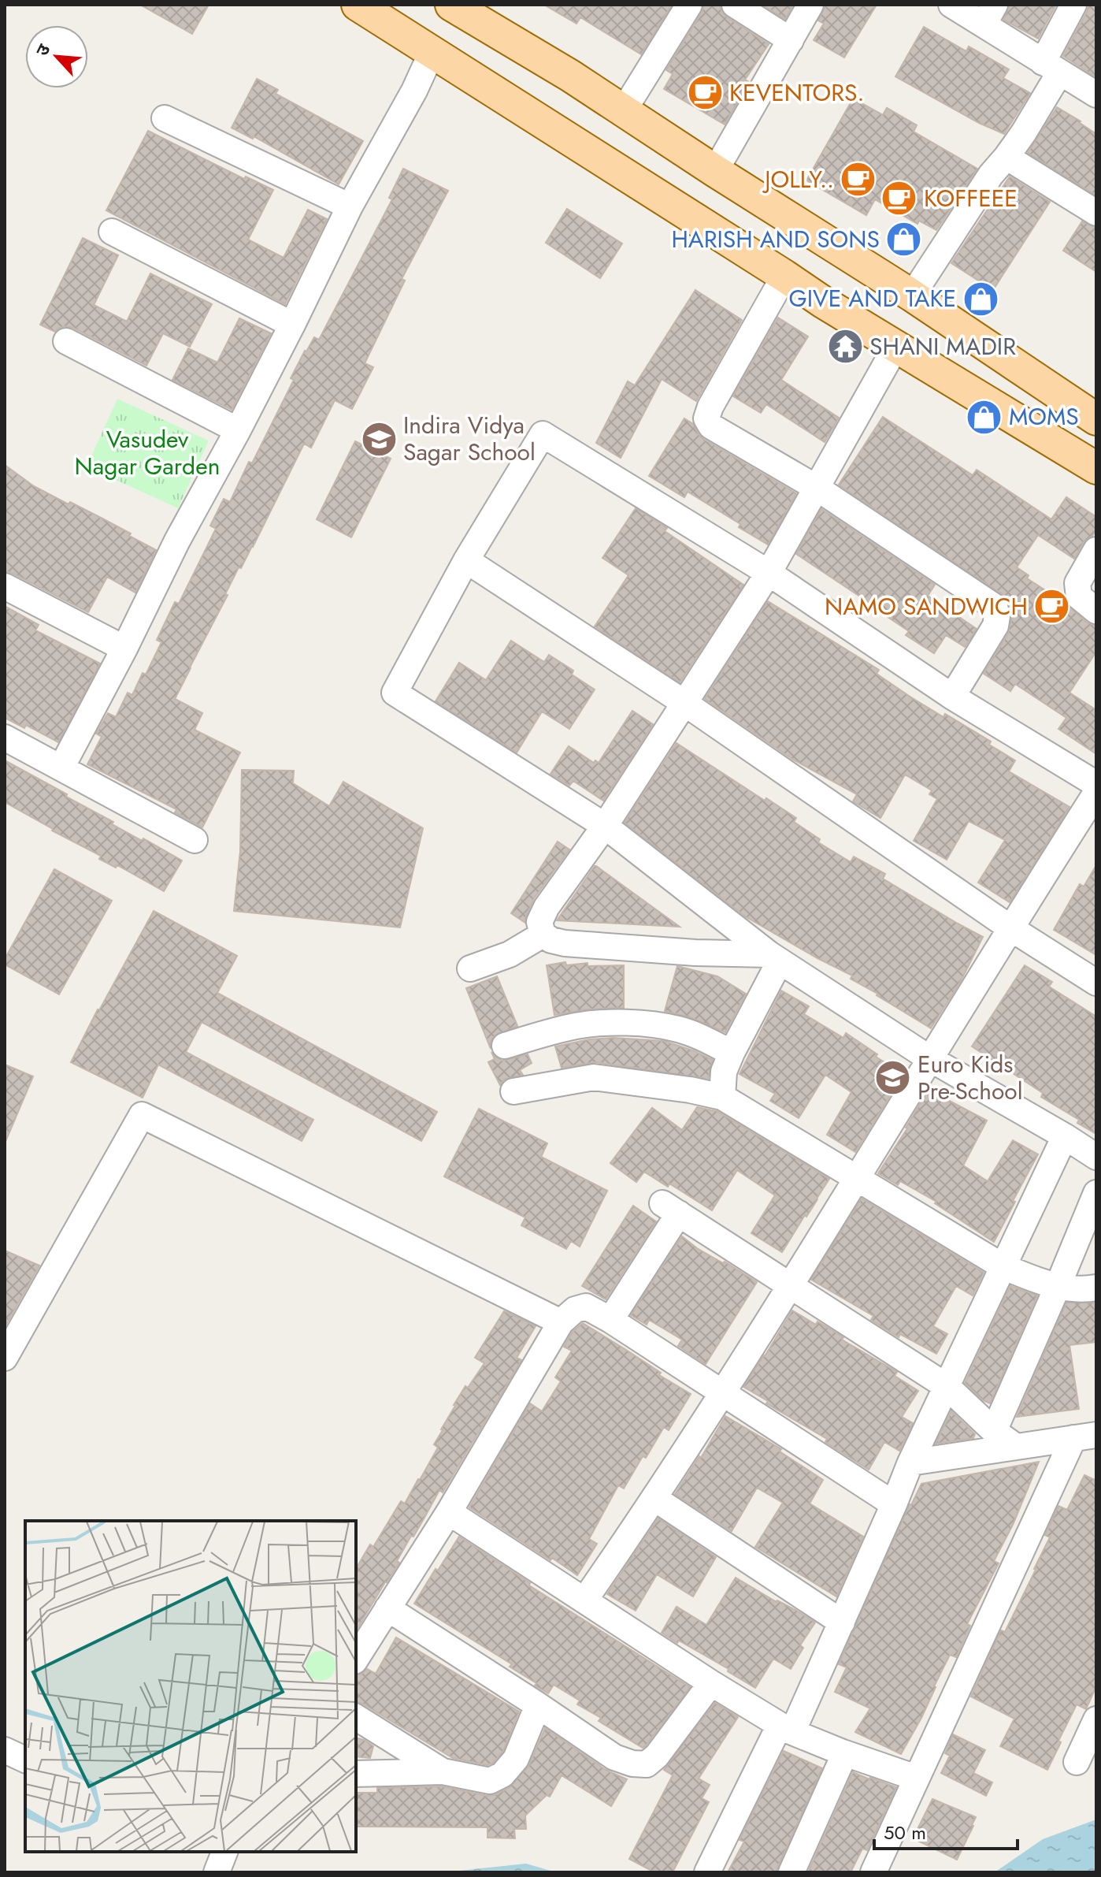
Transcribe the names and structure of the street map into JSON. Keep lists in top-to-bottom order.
{
  "parks": ["Vasudev Nagar Garden"],
  "places": {
    "cafe": [
      "KEVENTORS.",
      "JOLLY..",
      "KOFFEEE",
      "NAMO SANDWICH"
    ],
    "shop": ["HARISH AND SONS", "GIVE AND TAKE", "MOMS"],
    "temple": ["SHANI MADIR"],
    "school or university": ["Indira Vidya Sagar School", "Euro Kids Pre-School"]
  },
  "scale_bar": "50 m",
  "north": "top left"
}
